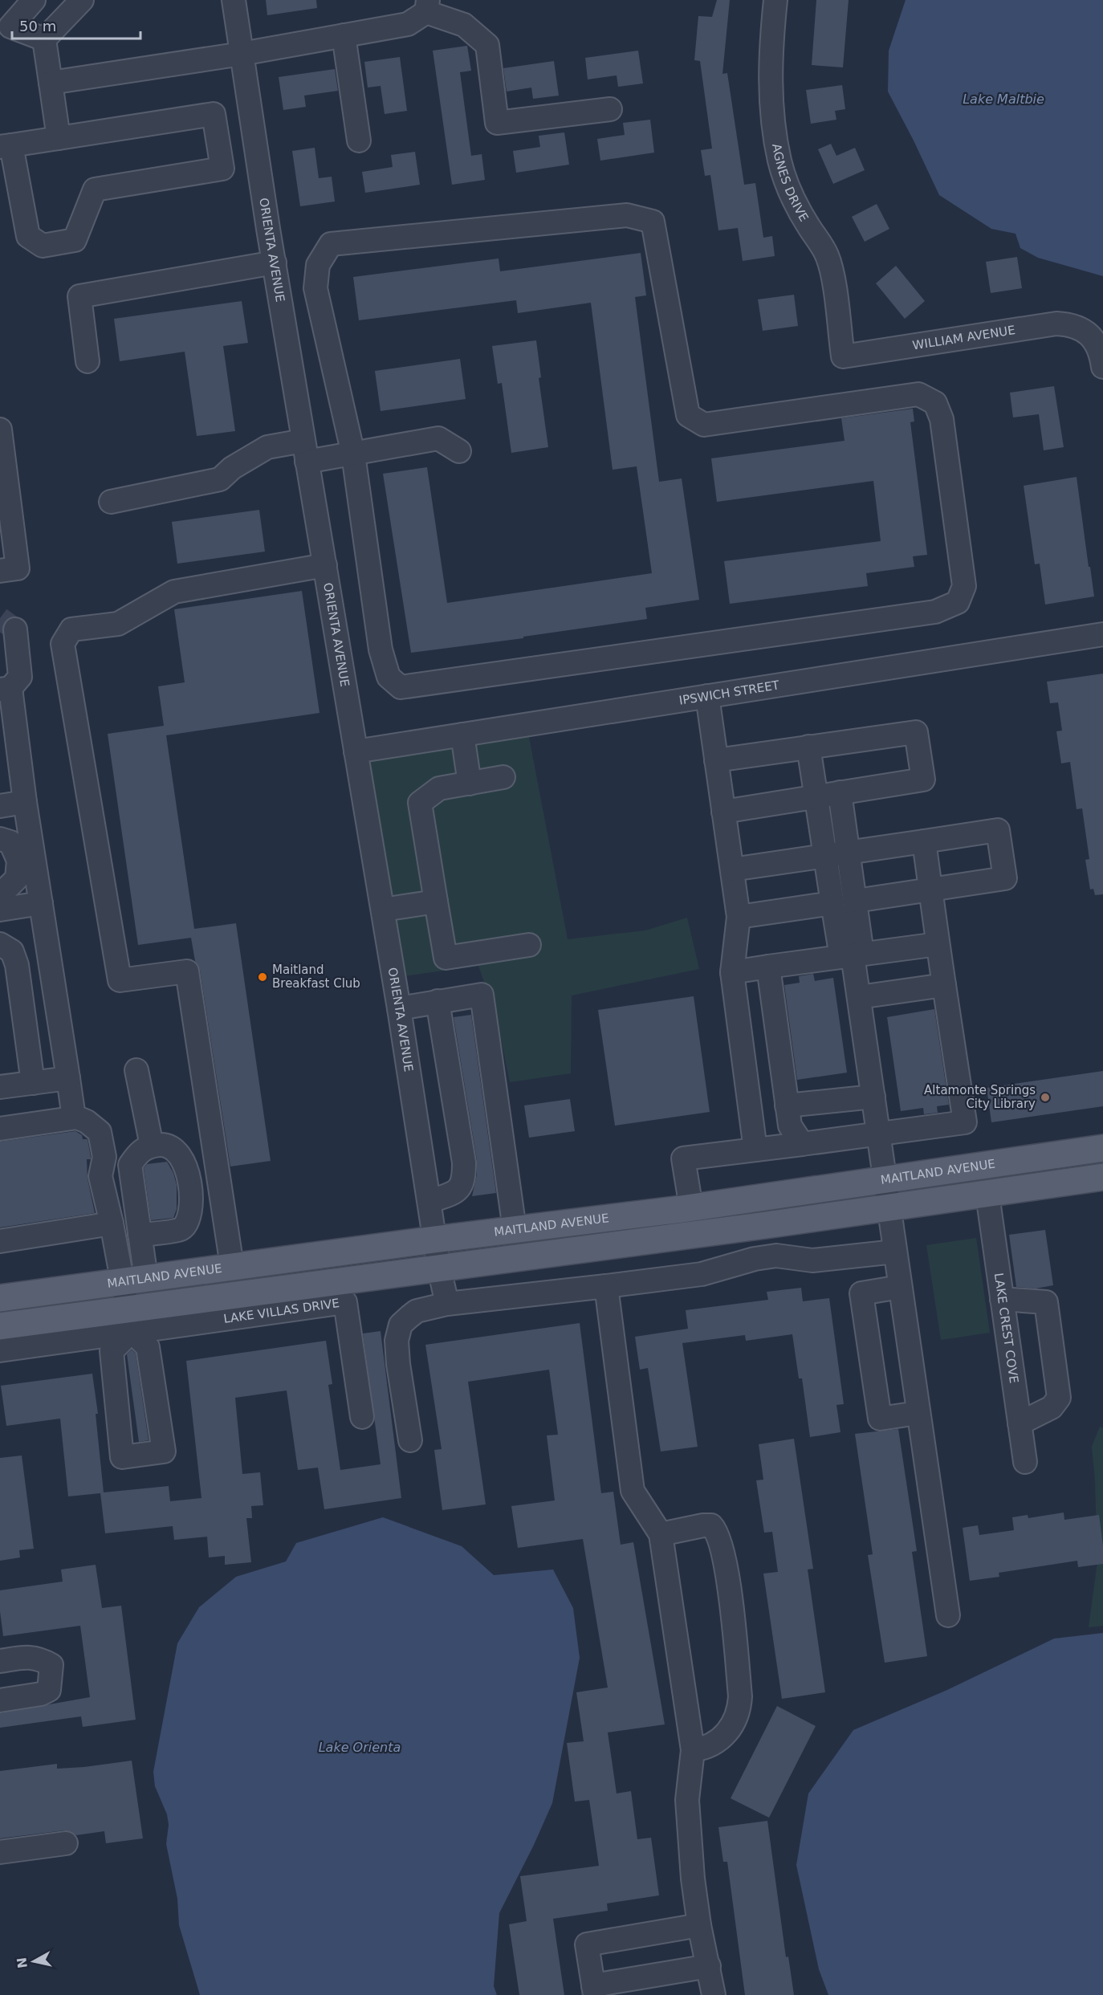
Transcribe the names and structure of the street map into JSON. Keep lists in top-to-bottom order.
{
  "streets": {
    "main road": ["MAITLAND AVENUE"],
    "street": [
      "AGNES DRIVE",
      "ORIENTA AVENUE",
      "WILLIAM AVENUE",
      "IPSWICH STREET",
      "LAKE VILLAS DRIVE",
      "LAKE CREST COVE"
    ]
  },
  "crossings": [
    ["AGNES DRIVE", "WILLIAM AVENUE"],
    ["ORIENTA AVENUE", "IPSWICH STREET"],
    ["ORIENTA AVENUE", "MAITLAND AVENUE"]
  ],
  "water": ["Lake Maltbie", "Lake Orienta"],
  "places": ["Maitland Breakfast Club", "Altamonte Springs City Library"],
  "scale_bar": "50 m",
  "north": "left"
}
